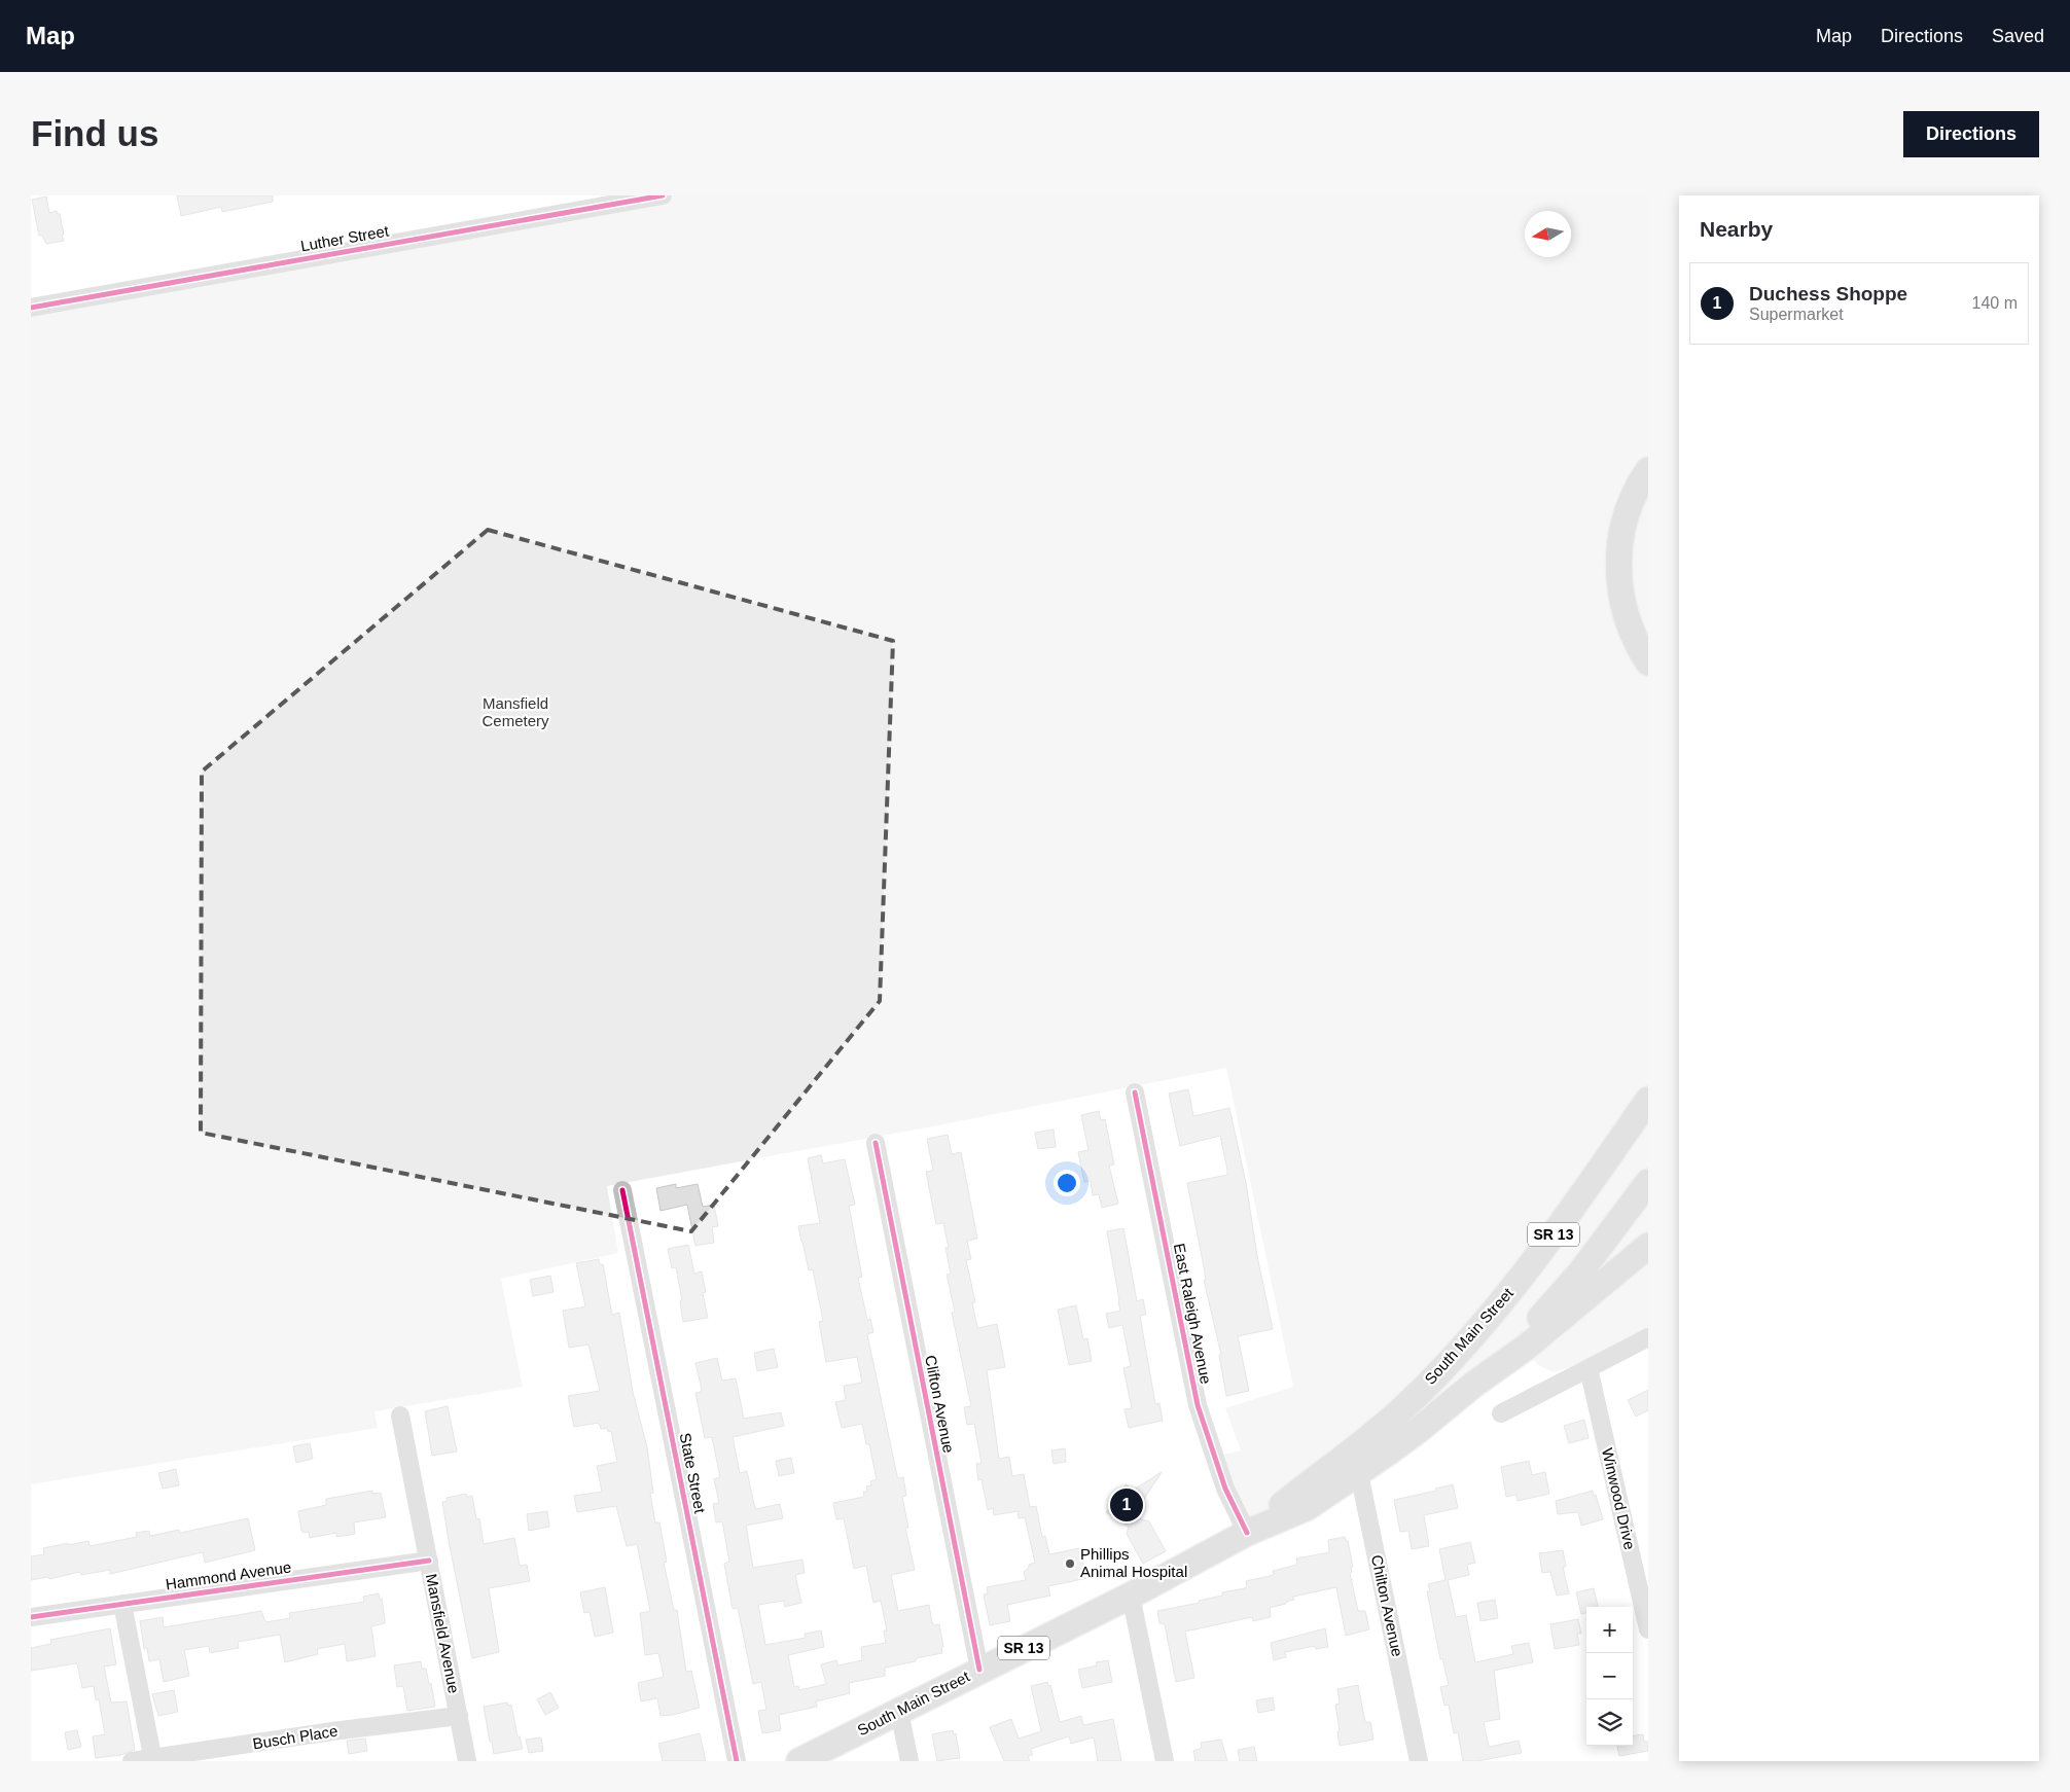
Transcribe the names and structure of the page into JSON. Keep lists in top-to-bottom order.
{
  "streets": {
    "highway": ["SR 13", "South Main Street"],
    "street": [
      "Luther Street",
      "East Raleigh Avenue",
      "Clifton Avenue",
      "State Street",
      "Winwood Drive",
      "Hammond Avenue",
      "Chilton Avenue",
      "Mansfield Avenue",
      "Busch Place"
    ]
  },
  "crossings": [
    ["SR 13", "South Main Street"],
    ["East Raleigh Avenue", "South Main Street"],
    ["South Main Street", "Clifton Avenue"],
    ["South Main Street", "Chilton Avenue"],
    ["Hammond Avenue", "Mansfield Avenue"],
    ["Mansfield Avenue", "Busch Place"]
  ],
  "parks": ["Mansfield Cemetery"],
  "places": ["Phillips Animal Hospital"],
  "north": "left",
  "page": {
    "header": "Map",
    "nav": ["Map", "Directions", "Saved"],
    "buttons": "Directions",
    "title": "Find us",
    "heading": "Nearby",
    "list": [
      {
        "mark": "1",
        "name": "Duchess Shoppe",
        "note": "Supermarket",
        "value": "140 m"
      }
    ],
    "pins": "1",
    "map_buttons": ["+", "−"]
  }
}
